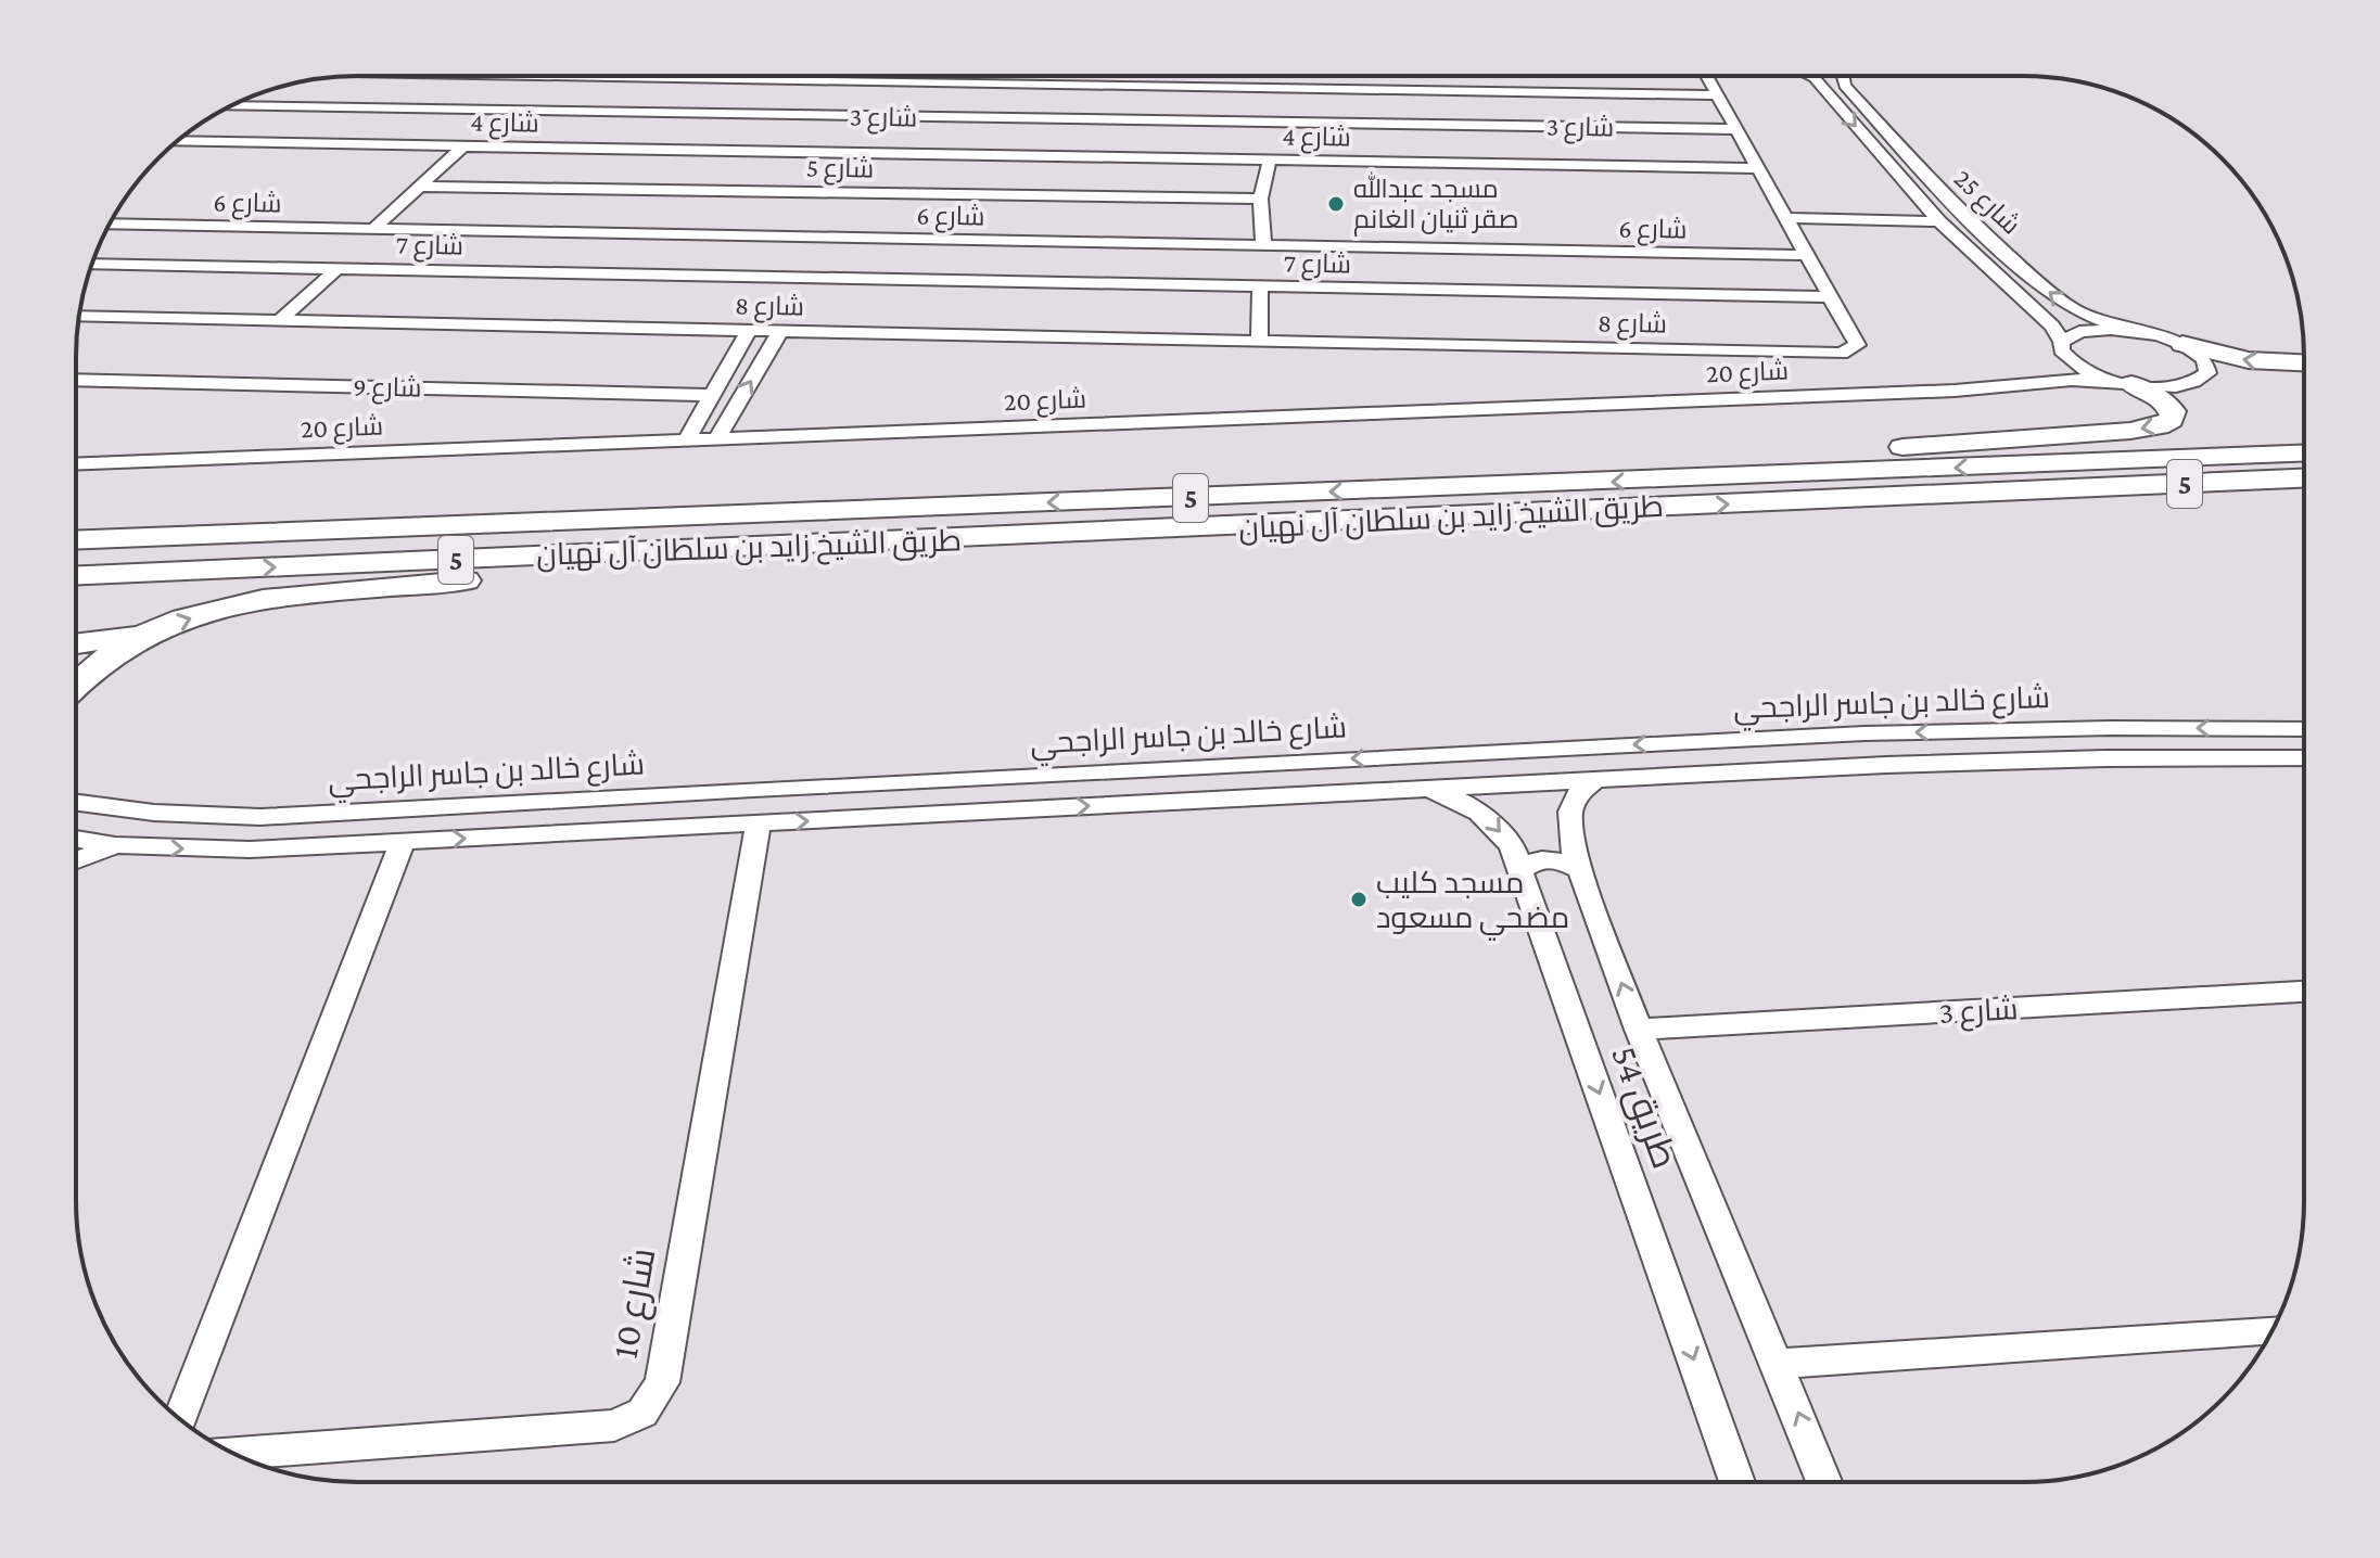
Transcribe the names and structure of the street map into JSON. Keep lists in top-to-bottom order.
{
  "streets": {
    "highway": ["5", "طريق الشيخ زايد بن سلطان آل نهيان"],
    "street": [
      "شارع 3",
      "شارع 4",
      "شارع 5",
      "شارع 25",
      "شارع 6",
      "شارع 7",
      "شارع 8",
      "شارع 20",
      "شارع 9",
      "شارع خالد بن جاسر الراجحي",
      "طريق 54",
      "شارع 10"
    ]
  },
  "crossings": [
    ["شارع 3", "شارع 4"],
    ["شارع 3", "شارع 8"],
    ["شارع 3", "طريق 54"],
    ["شارع 4", "شارع 8"],
    ["شارع 6", "شارع 7"],
    ["شارع 6", "شارع 8"],
    ["شارع 7", "شارع 8"],
    ["شارع خالد بن جاسر الراجحي", "طريق 54"],
    ["شارع خالد بن جاسر الراجحي", "شارع 10"]
  ],
  "places": ["مسجد عبدالله صقر ثنيان الغانم", "مسجد كليب مضحي مسعود"]
}
